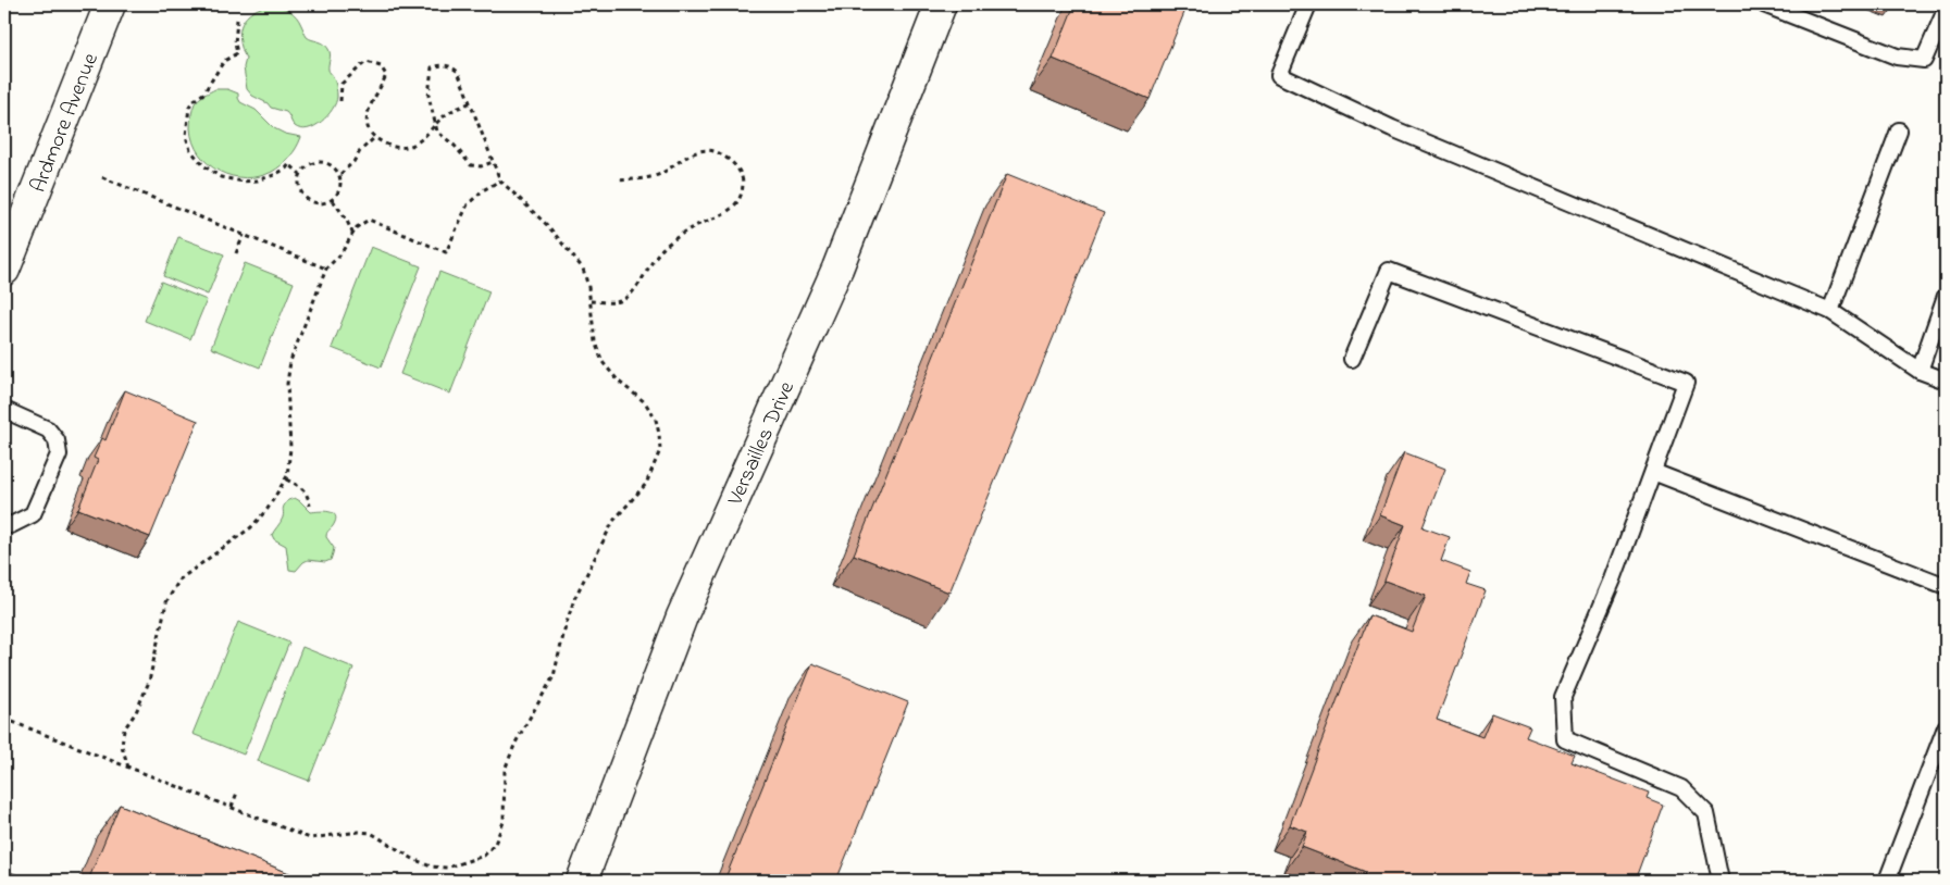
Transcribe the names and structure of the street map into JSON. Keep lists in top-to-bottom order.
{
  "streets": {
    "street": ["Ardmore Avenue", "Versailles Drive"]
  }
}
